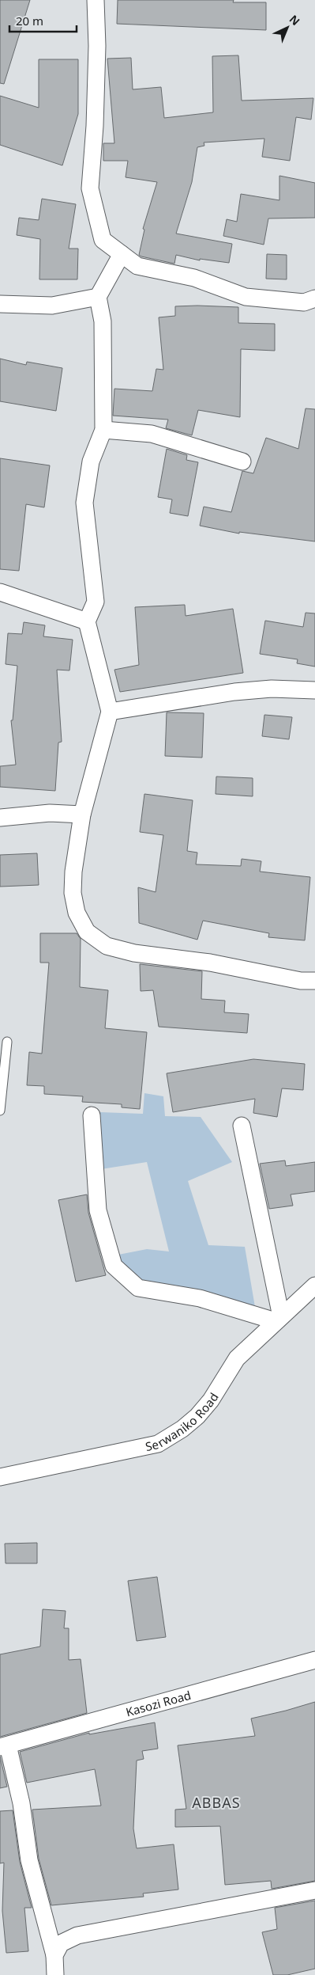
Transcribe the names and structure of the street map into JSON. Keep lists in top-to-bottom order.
{
  "streets": {
    "street": ["Serwaniko Road", "Kasozi Road"]
  },
  "districts": ["ABBAS"],
  "scale_bar": "20 m",
  "north": "top right"
}
